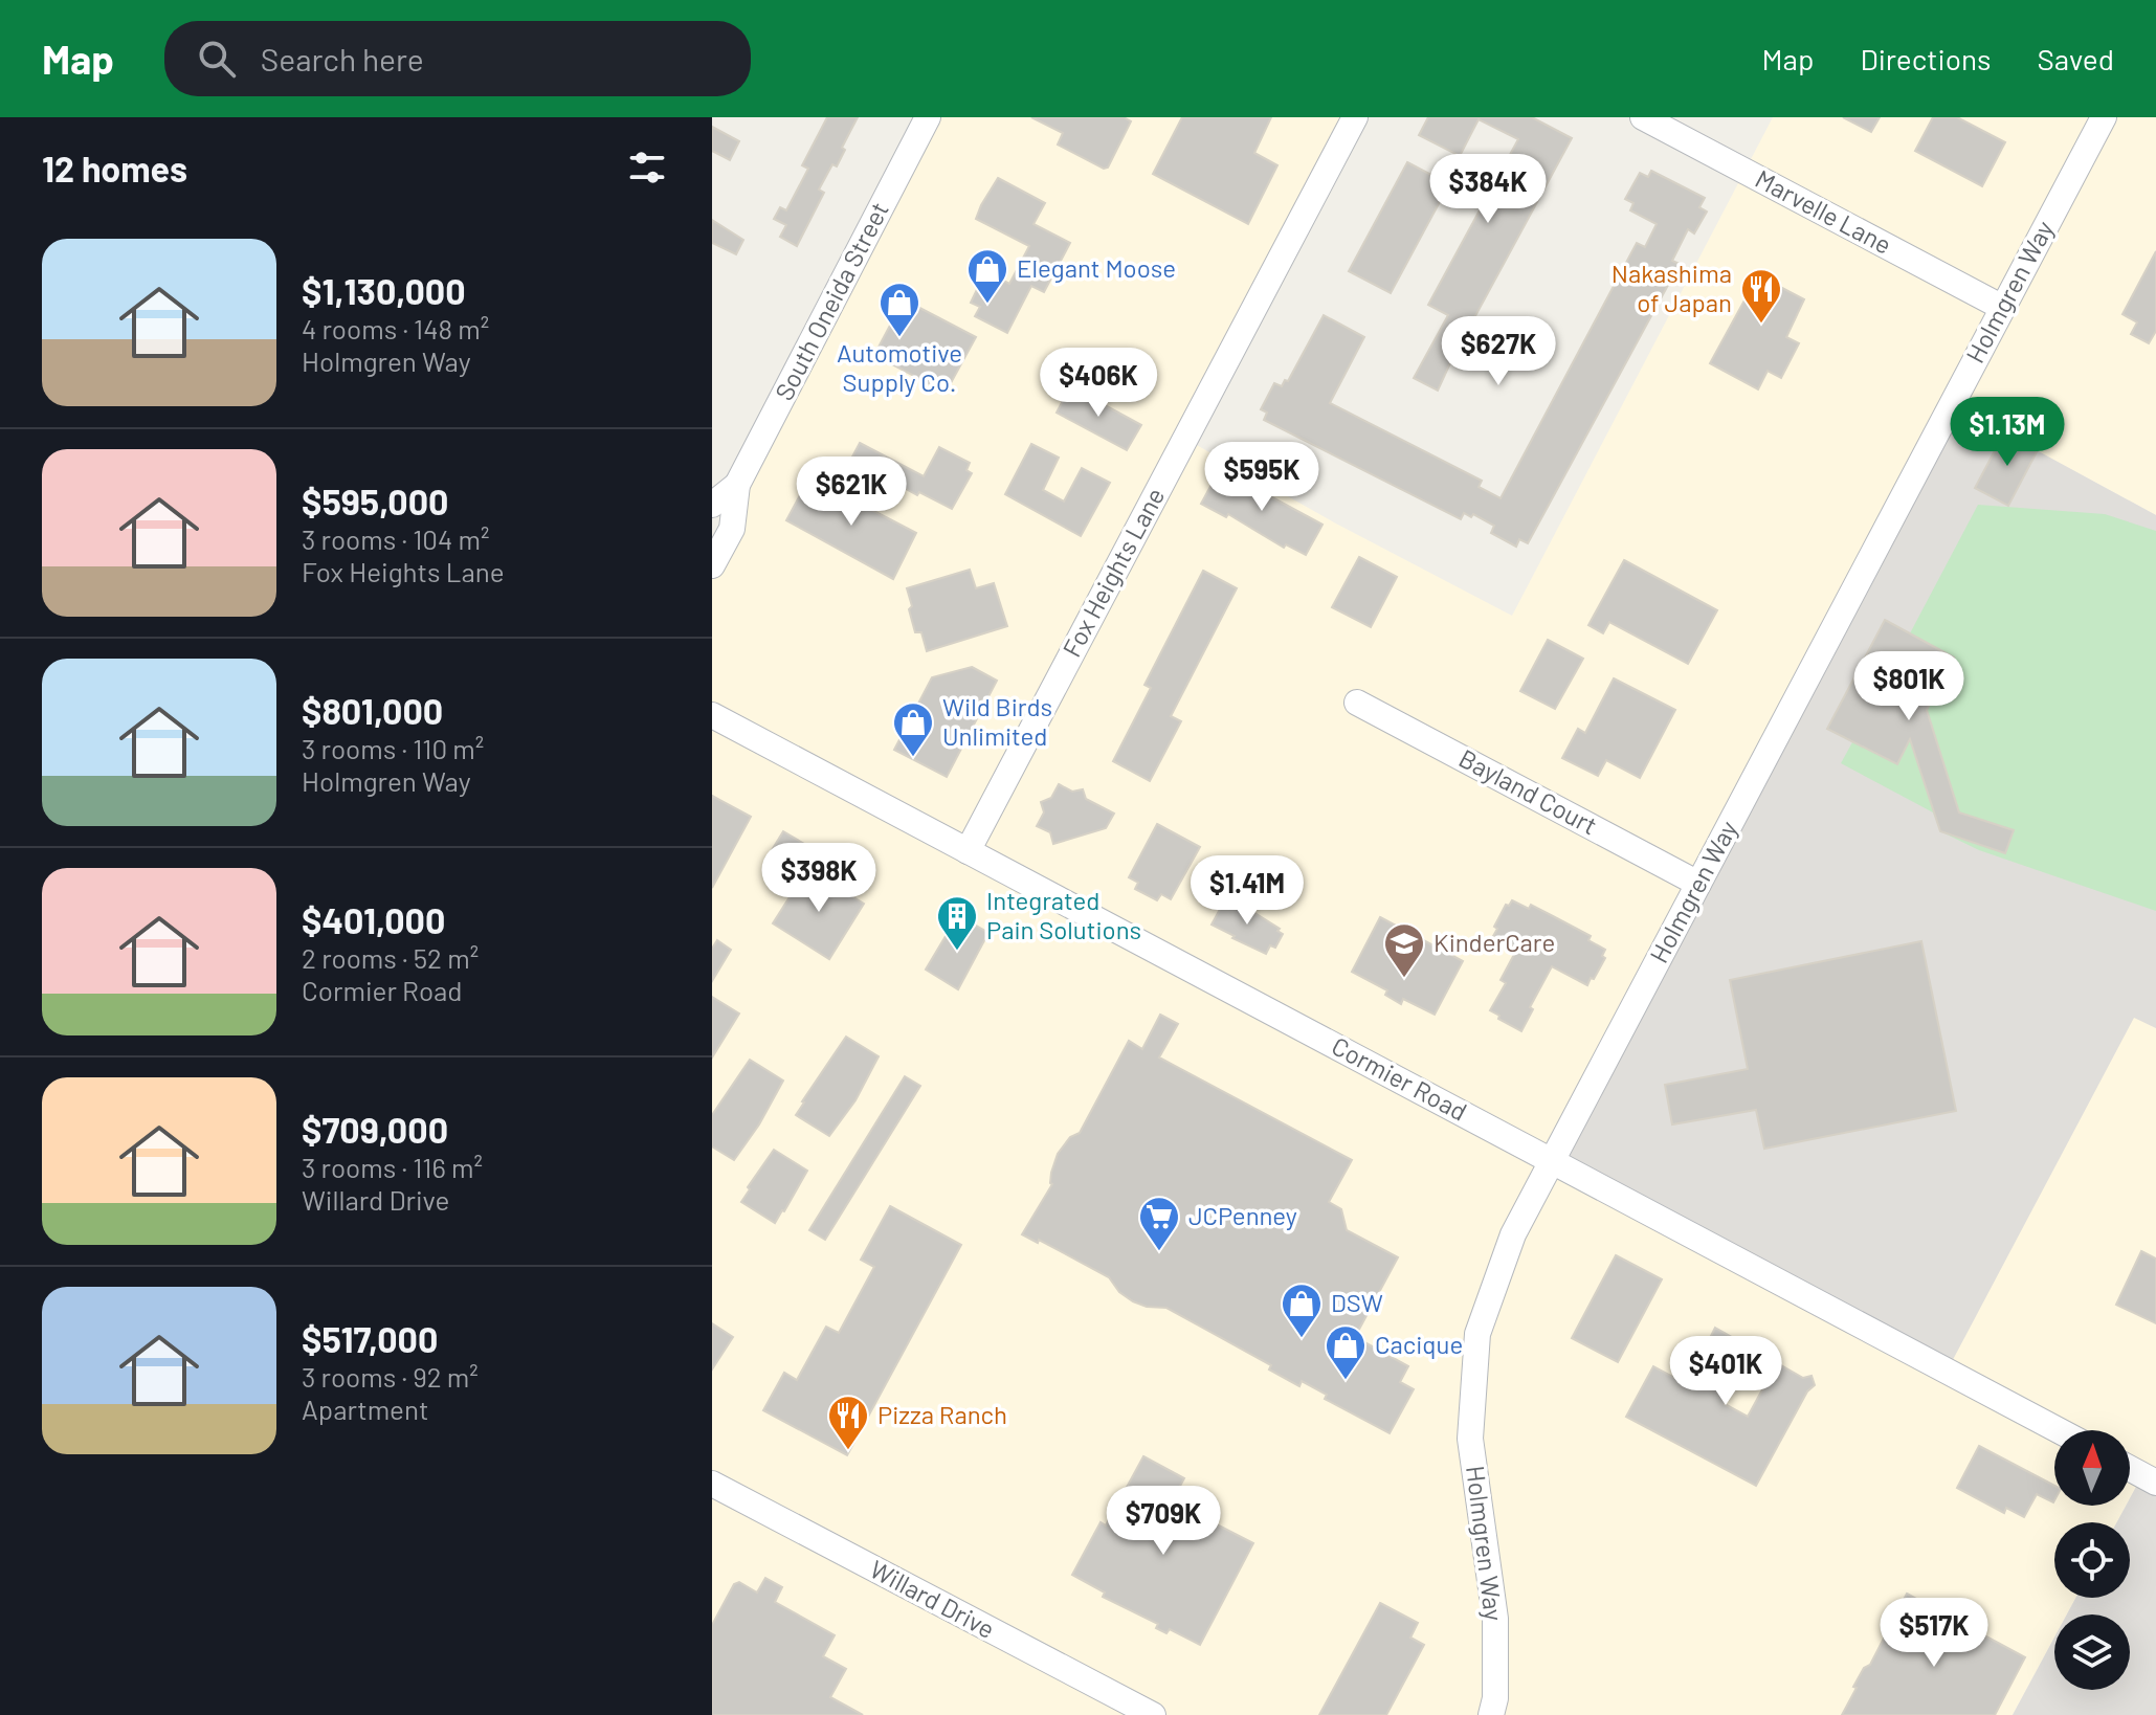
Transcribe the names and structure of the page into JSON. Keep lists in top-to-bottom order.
{
  "streets": {
    "street": [
      "Marvelle Lane",
      "Holmgren Way",
      "South Oneida Street",
      "Fox Heights Lane",
      "Bayland Court",
      "Cormier Road",
      "Willard Drive"
    ]
  },
  "crossings": [
    ["Marvelle Lane", "Holmgren Way"],
    ["Holmgren Way", "Bayland Court"],
    ["Holmgren Way", "Cormier Road"],
    ["Fox Heights Lane", "Cormier Road"]
  ],
  "places": {
    "shop": [
      "Elegant Moose",
      "Automotive Supply Co.",
      "Wild Birds Unlimited",
      "DSW",
      "Cacique"
    ],
    "restaurant": ["Nakashima of Japan", "Pizza Ranch"],
    "building": ["Integrated Pain Solutions"],
    "school or university": ["KinderCare"],
    "supermarket": ["JCPenney"]
  },
  "north": "top",
  "page": {
    "header": "Map",
    "search": "Search here",
    "nav": ["Map", "Directions", "Saved"],
    "heading": "12 homes",
    "price": [
      "$384K",
      "$627K",
      "$406K",
      "$1.13M",
      "$595K",
      "$621K",
      "$801K",
      "$398K",
      "$1.41M",
      "$401K",
      "$709K",
      "$517K"
    ],
    "list": [
      {
        "name": "$1,130,000",
        "note": "4 rooms · 148 m² · Holmgren Way"
      },
      {
        "name": "$595,000",
        "note": "3 rooms · 104 m² · Fox Heights Lane"
      },
      {
        "name": "$801,000",
        "note": "3 rooms · 110 m² · Holmgren Way"
      },
      {
        "name": "$401,000",
        "note": "2 rooms · 52 m² · Cormier Road"
      },
      {
        "name": "$709,000",
        "note": "3 rooms · 116 m² · Willard Drive"
      },
      {
        "name": "$517,000",
        "note": "3 rooms · 92 m² · Apartment"
      }
    ]
  }
}
